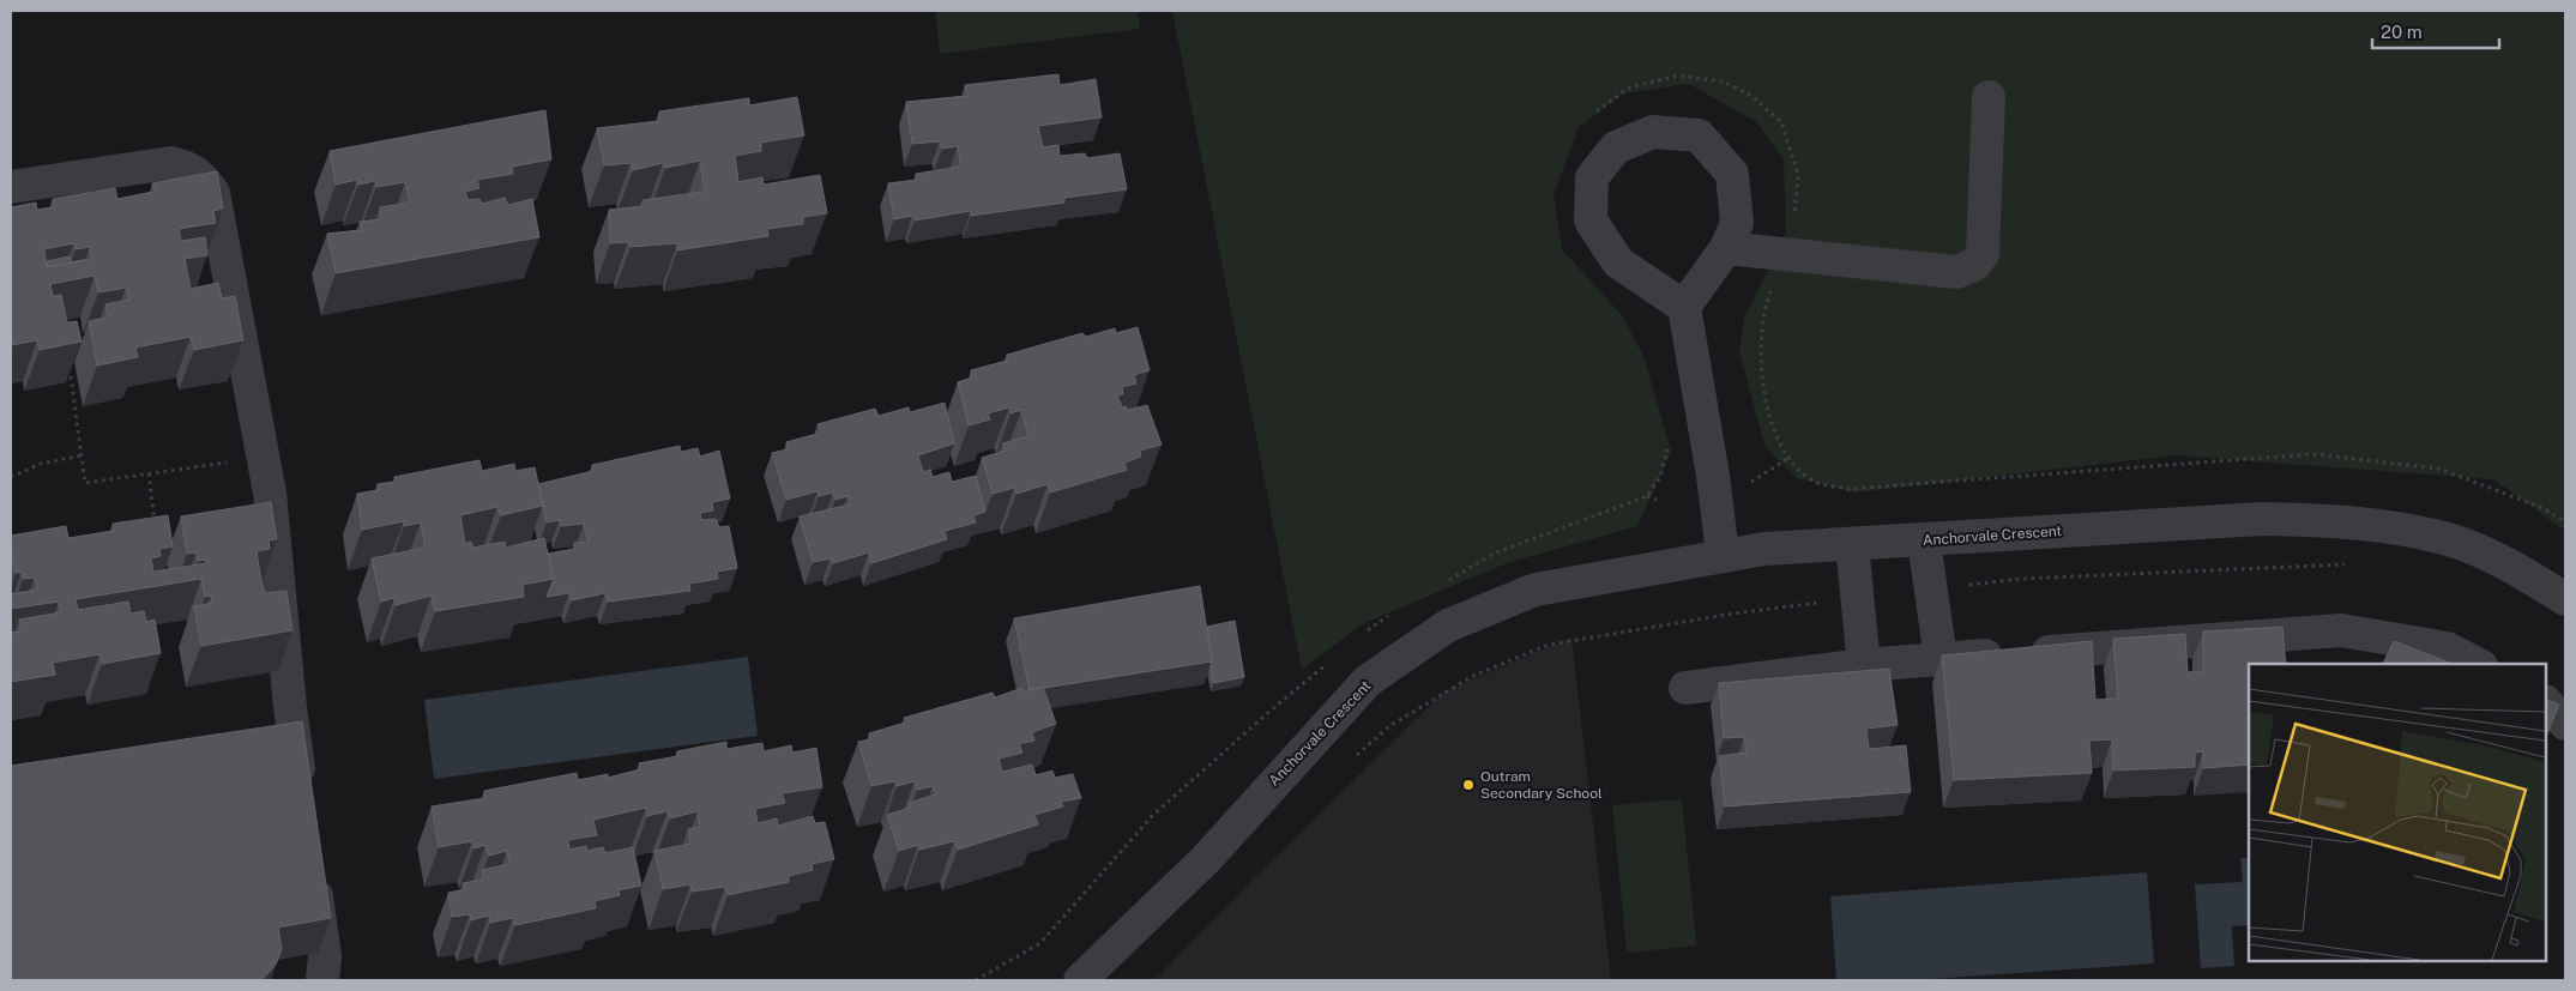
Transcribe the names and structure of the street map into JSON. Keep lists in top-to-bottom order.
{
  "streets": {
    "street": ["Anchorvale Crescent"]
  },
  "places": ["Outram Secondary School"],
  "scale_bar": "20 m"
}
